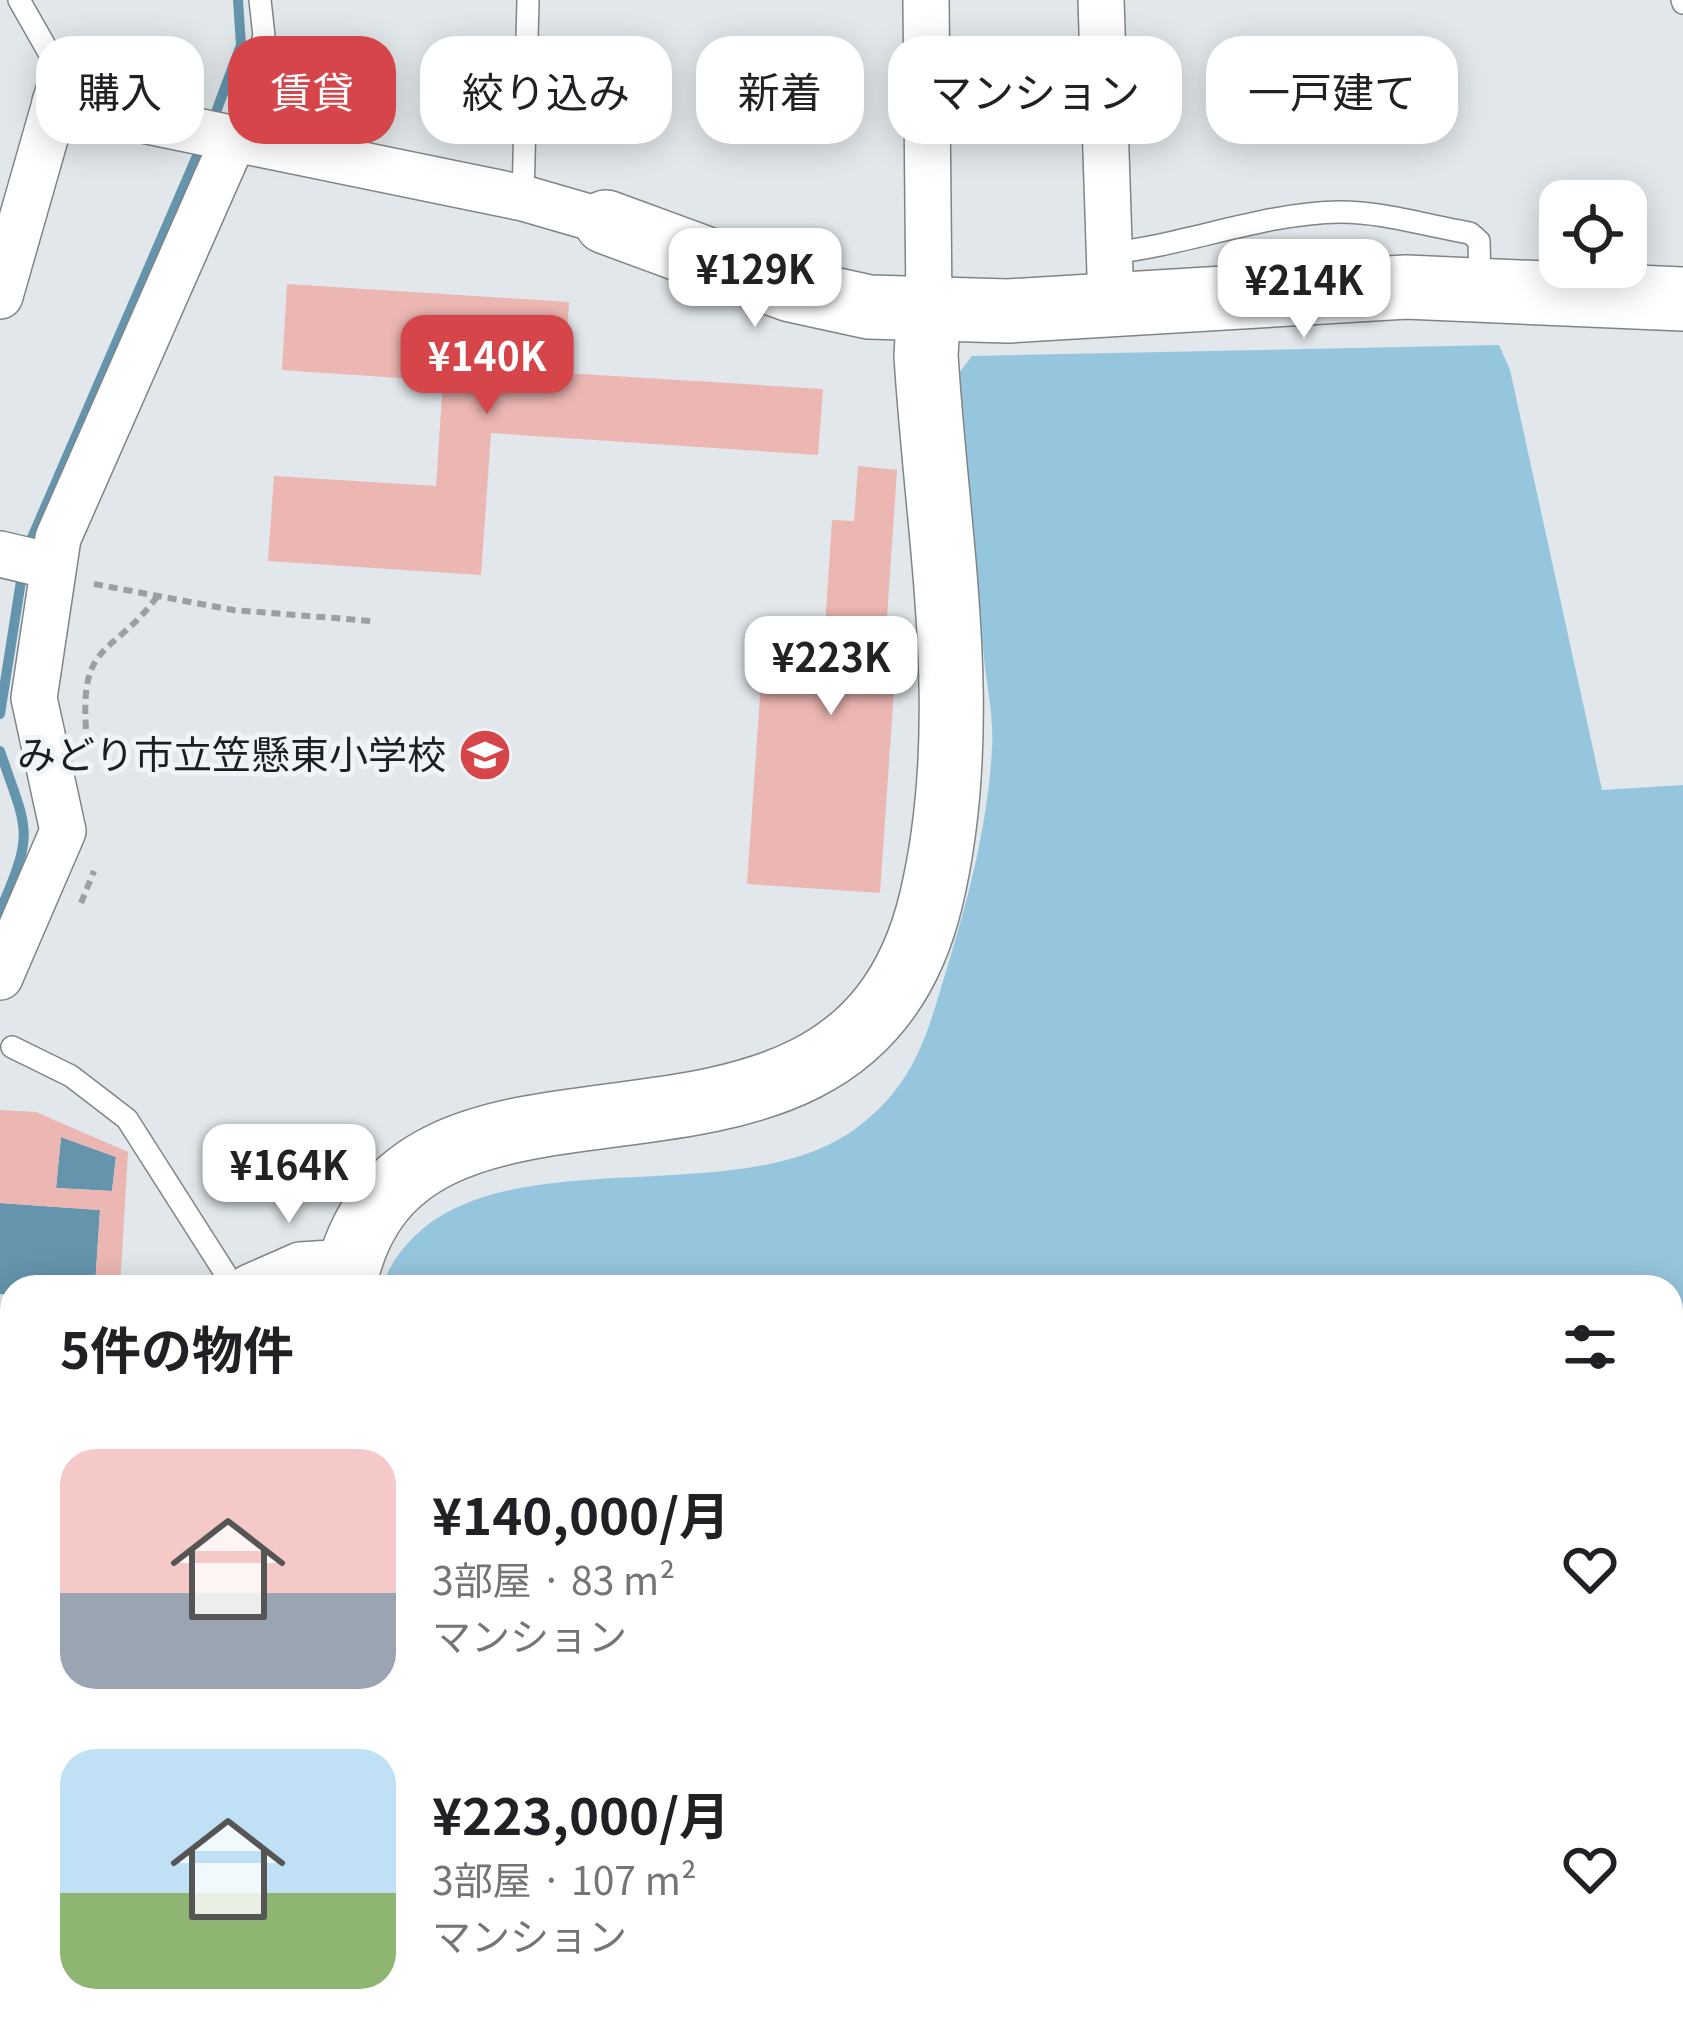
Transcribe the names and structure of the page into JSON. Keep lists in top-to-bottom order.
{
  "places": {
    "school or university": ["みどり市立笠懸東小学校"]
  },
  "page": {
    "chip": [
      "購入",
      "賃貸",
      "絞り込み",
      "新着",
      "マンション",
      "一戸建て"
    ],
    "price": [
      "¥129K",
      "¥214K",
      "¥140K",
      "¥223K",
      "¥164K"
    ],
    "heading": "5件の物件",
    "list": [
      {
        "name": "¥140,000/月",
        "note": "3部屋 · 83 m² · マンション"
      },
      {
        "name": "¥223,000/月",
        "note": "3部屋 · 107 m² · マンション"
      }
    ]
  }
}
